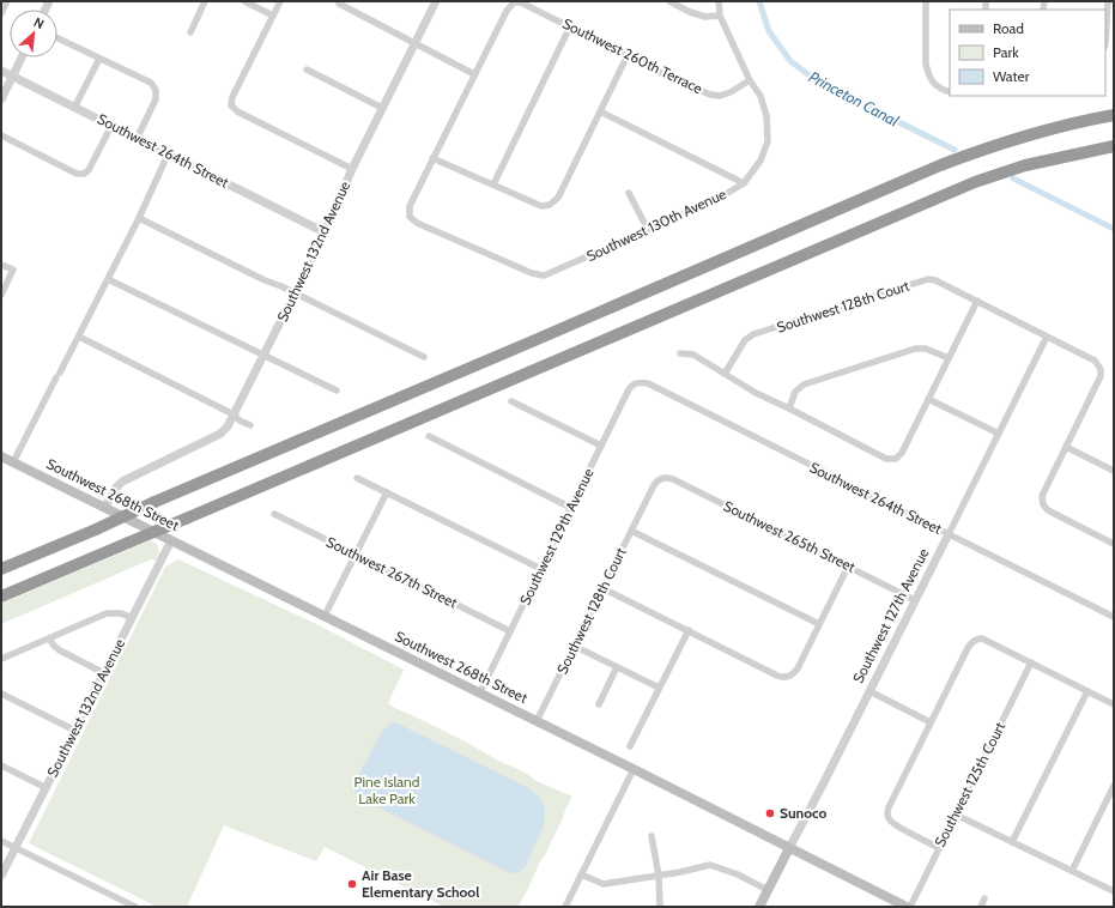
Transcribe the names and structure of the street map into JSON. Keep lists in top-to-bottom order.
{
  "streets": {
    "main road": ["Southwest 268th Street", "Southwest 127th Avenue"],
    "street": [
      "Southwest 260th Terrace",
      "Southwest 264th Street",
      "Southwest 130th Avenue",
      "Southwest 132nd Avenue",
      "Southwest 128th Court",
      "Southwest 129th Avenue",
      "Southwest 265th Street",
      "Southwest 267th Street",
      "Southwest 125th Court"
    ]
  },
  "crossings": [
    ["Southwest 260th Terrace", "Southwest 130th Avenue"],
    ["Southwest 264th Street", "Southwest 132nd Avenue"],
    ["Southwest 264th Street", "Southwest 129th Avenue"],
    ["Southwest 264th Street", "Southwest 127th Avenue"],
    ["Southwest 132nd Avenue", "Southwest 268th Street"],
    ["Southwest 128th Court", "Southwest 268th Street"],
    ["Southwest 128th Court", "Southwest 265th Street"],
    ["Southwest 128th Court", "Southwest 127th Avenue"],
    ["Southwest 268th Street", "Southwest 129th Avenue"],
    ["Southwest 268th Street", "Southwest 127th Avenue"],
    ["Southwest 129th Avenue", "Southwest 267th Street"],
    ["Southwest 265th Street", "Southwest 127th Avenue"]
  ],
  "water": ["Princeton Canal"],
  "parks": ["Pine Island Lake Park"],
  "places": ["Sunoco", "Air Base Elementary School"],
  "legend": ["Road", "Park", "Water"],
  "north": "top right"
}
